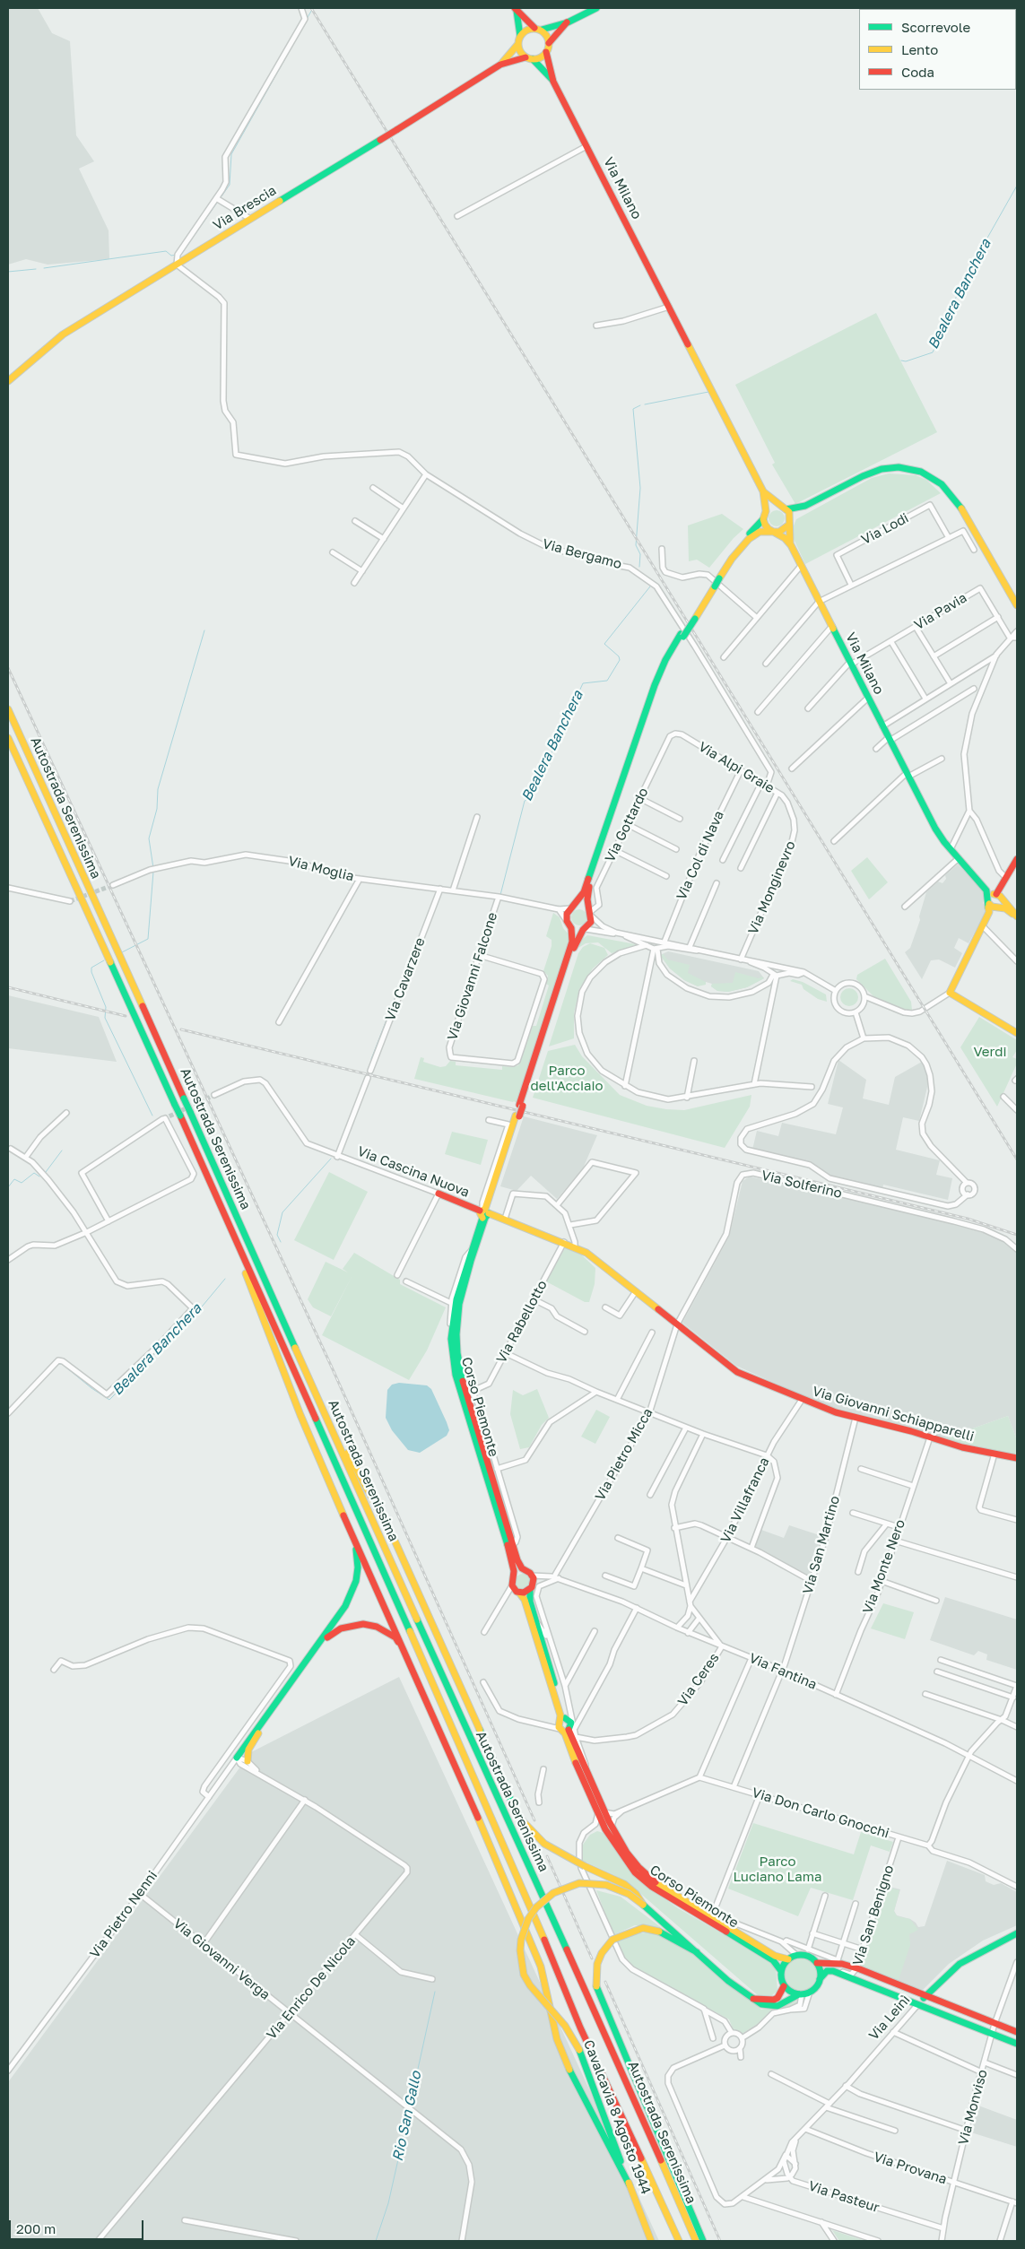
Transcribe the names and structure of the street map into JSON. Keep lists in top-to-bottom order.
{
  "streets": {
    "main road": [
      "Via Milano",
      "Via Brescia",
      "Autostrada Serenissima",
      "Via Cascina Nuova",
      "Corso Piemonte",
      "Via Giovanni Schiapparelli",
      "Via Leinì",
      "Cavalcavia 8 Agosto 1944"
    ],
    "street": [
      "Via Lodi",
      "Via Bergamo",
      "Via Pavia",
      "Via Alpi Graie",
      "Via Gottardo",
      "Via Col di Nava",
      "Via Moglia",
      "Via Monginevro",
      "Via Giovanni Falcone",
      "Via Cavarzere",
      "Via Solferino",
      "Via Rabellotto",
      "Via Pietro Micca",
      "Via Villafranca",
      "Via San Martino",
      "Via Monte Nero",
      "Via Fantina",
      "Via Ceres",
      "Via Don Carlo Gnocchi",
      "Via Pietro Nenni",
      "Via San Benigno",
      "Via Giovanni Verga",
      "Via Enrico De Nicola",
      "Via Monviso",
      "Via Provana",
      "Via Pasteur"
    ]
  },
  "crossings": [
    ["Via Milano", "Via Pavia"],
    ["Via Brescia", "Via Bergamo"],
    ["Via Bergamo", "Via Alpi Graie"],
    ["Via Alpi Graie", "Via Gottardo"],
    ["Via Alpi Graie", "Via Col di Nava"],
    ["Via Alpi Graie", "Via Monginevro"],
    ["Via Gottardo", "Via Moglia"],
    ["Via Moglia", "Via Giovanni Falcone"],
    ["Via Moglia", "Via Cavarzere"],
    ["Via Cascina Nuova", "Via Solferino"],
    ["Via Cascina Nuova", "Via Rabellotto"],
    ["Via Cascina Nuova", "Corso Piemonte"],
    ["Via Cascina Nuova", "Via Giovanni Schiapparelli"],
    ["Via Cascina Nuova", "Via Pietro Micca"],
    ["Via Solferino", "Via Giovanni Schiapparelli"],
    ["Via Solferino", "Via Pietro Micca"],
    ["Via Rabellotto", "Corso Piemonte"],
    ["Corso Piemonte", "Via Pietro Micca"],
    ["Corso Piemonte", "Via Fantina"],
    ["Corso Piemonte", "Via Ceres"],
    ["Corso Piemonte", "Cavalcavia 8 Agosto 1944"],
    ["Via Giovanni Schiapparelli", "Via Pietro Micca"],
    ["Via Giovanni Schiapparelli", "Via Villafranca"],
    ["Via Giovanni Schiapparelli", "Via San Martino"],
    ["Via Giovanni Schiapparelli", "Via Monte Nero"],
    ["Via Pietro Micca", "Via Fantina"],
    ["Via Villafranca", "Via Fantina"],
    ["Via San Martino", "Via Fantina"],
    ["Via San Martino", "Via Don Carlo Gnocchi"],
    ["Via Monte Nero", "Via Fantina"],
    ["Via Fantina", "Via Ceres"],
    ["Via Don Carlo Gnocchi", "Via San Benigno"],
    ["Via Pietro Nenni", "Via Giovanni Verga"],
    ["Via Pietro Nenni", "Via Enrico De Nicola"],
    ["Via Giovanni Verga", "Via Enrico De Nicola"],
    ["Via Leinì", "Via Provana"],
    ["Via Monviso", "Via Provana"],
    ["Via Monviso", "Via Pasteur"]
  ],
  "water": ["Bealera Banchera", "Rio San Gallo"],
  "parks": ["Verdi", "Parco dell'Acciaio", "Parco Luciano Lama"],
  "legend": ["Scorrevole", "Lento", "Coda"],
  "scale_bar": "200 m"
}
